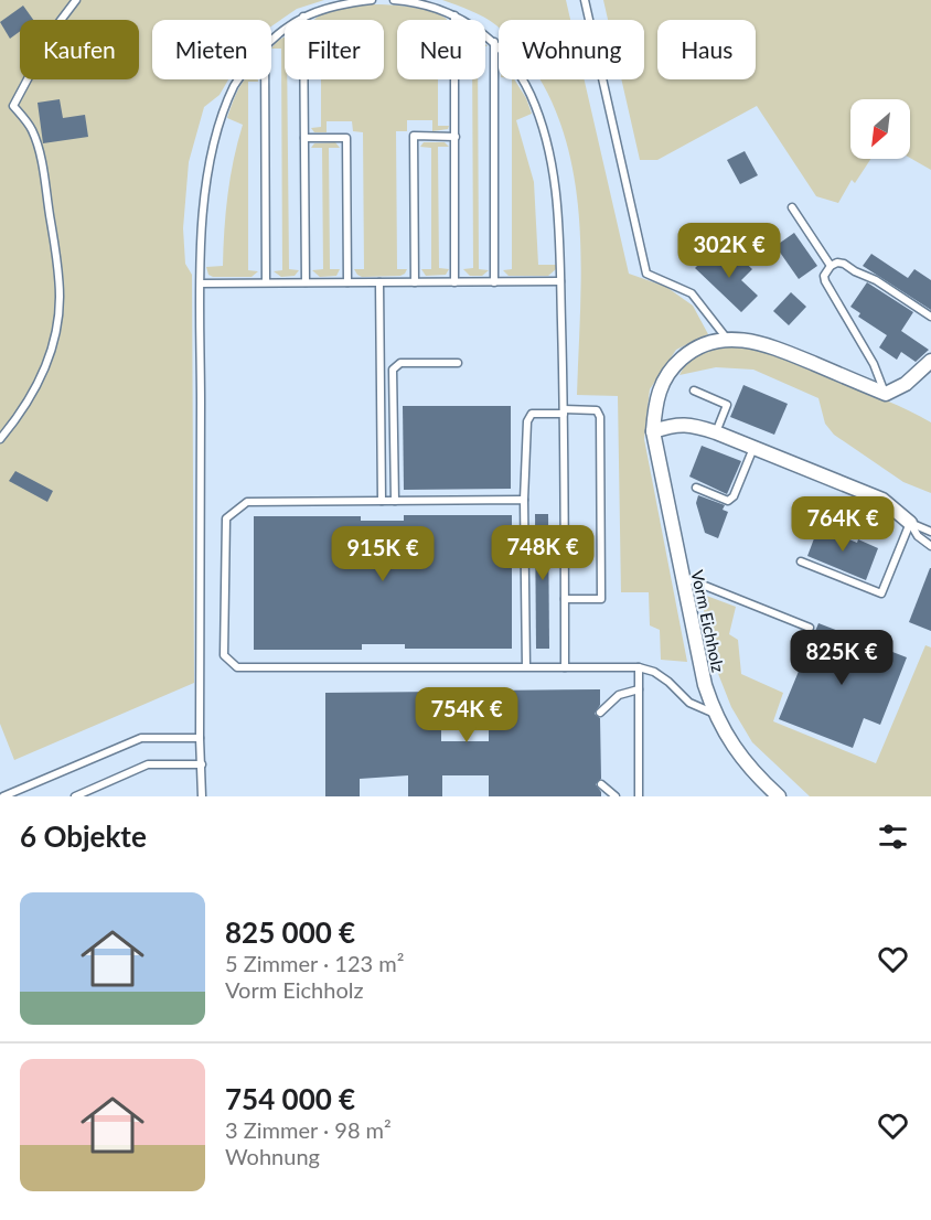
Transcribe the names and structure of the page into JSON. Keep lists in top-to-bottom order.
{
  "streets": {
    "street": ["Vorm Eichholz"]
  },
  "north": "bottom left",
  "page": {
    "chip": [
      "Kaufen",
      "Mieten",
      "Filter",
      "Neu",
      "Wohnung",
      "Haus"
    ],
    "price": [
      "302K €",
      "764K €",
      "748K €",
      "915K €",
      "825K €",
      "754K €"
    ],
    "heading": "6 Objekte",
    "list": [
      {
        "name": "825 000 €",
        "note": "5 Zimmer · 123 m² · Vorm Eichholz"
      },
      {
        "name": "754 000 €",
        "note": "3 Zimmer · 98 m² · Wohnung"
      }
    ]
  }
}
